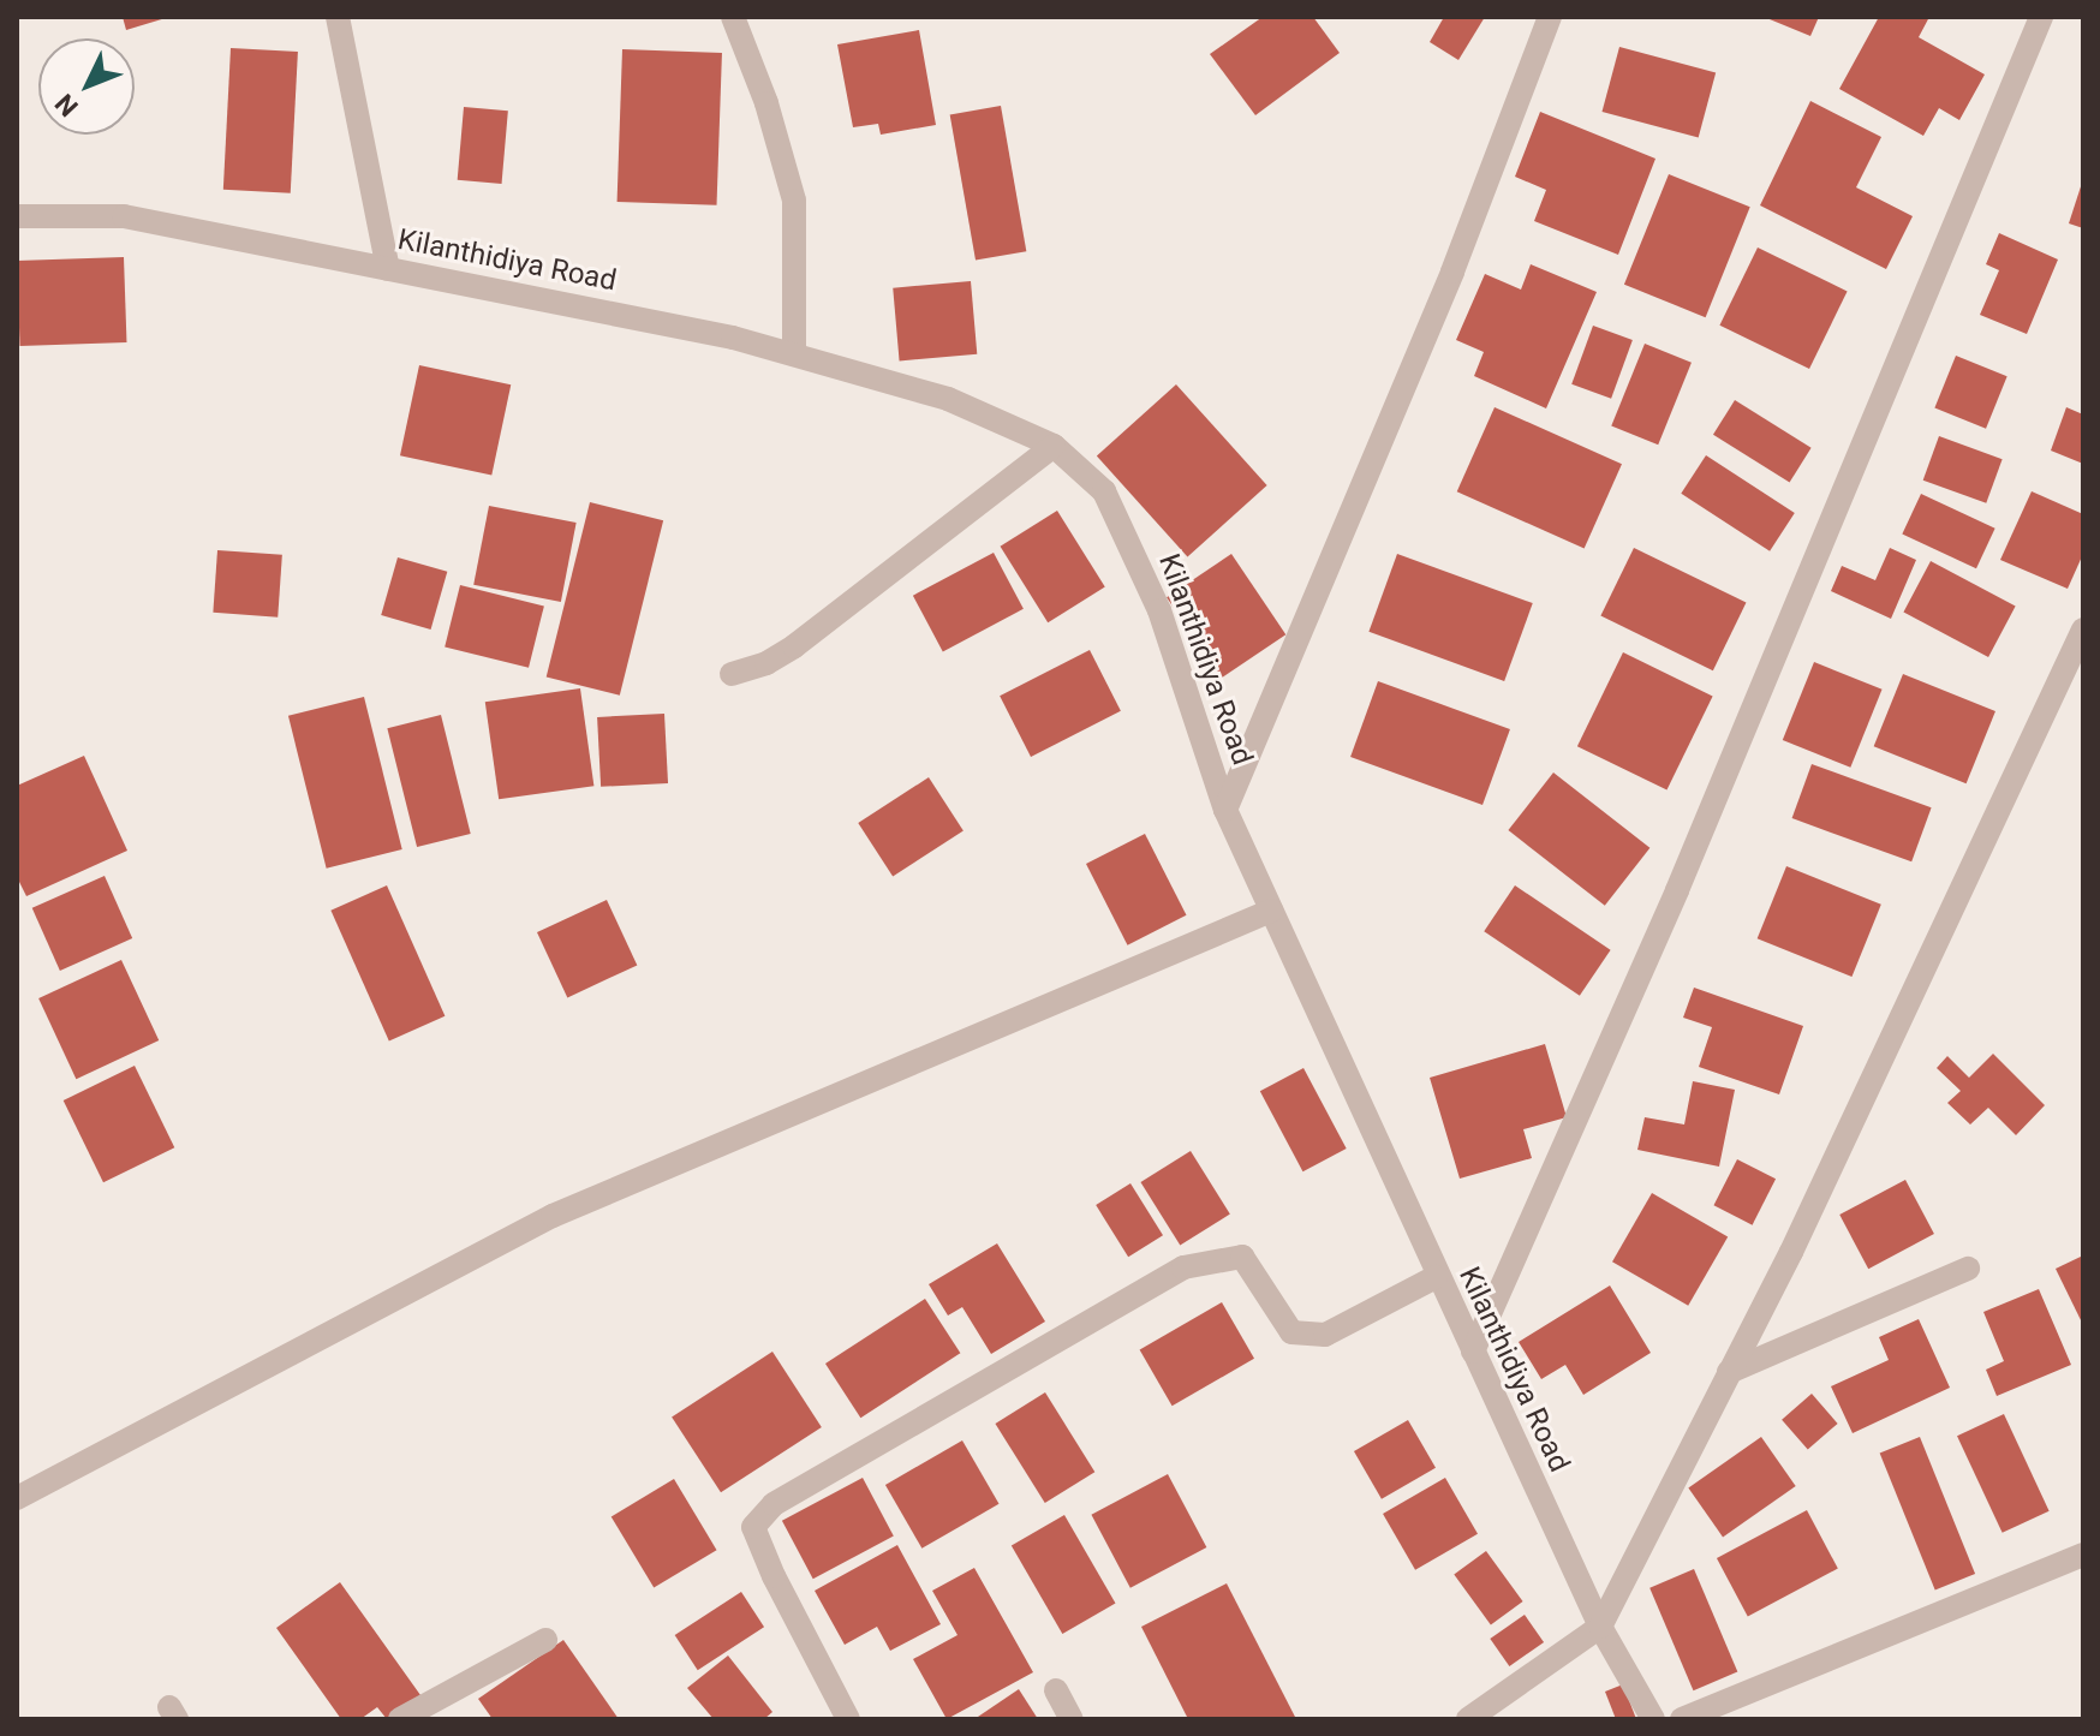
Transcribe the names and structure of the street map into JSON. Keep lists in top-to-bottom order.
{
  "streets": {
    "street": ["Kilanthidiya Road"]
  },
  "north": "bottom left"
}
